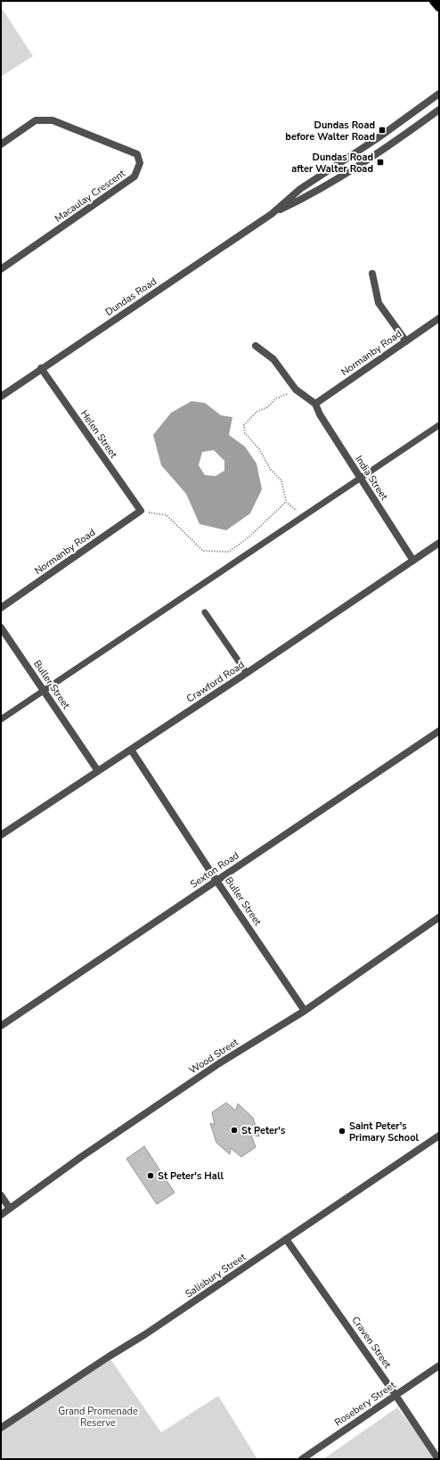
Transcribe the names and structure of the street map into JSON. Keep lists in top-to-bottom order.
{
  "streets": {
    "street": [
      "Macaulay Crescent",
      "Dundas Road",
      "Normanby Road",
      "Helen Street",
      "India Street",
      "Crawford Road",
      "Buller Street",
      "Sexton Road",
      "Wood Street",
      "Salisbury Street",
      "Craven Street",
      "Rosebery Street"
    ]
  },
  "crossings": [
    ["Dundas Road", "Helen Street"],
    ["Normanby Road", "Helen Street"],
    ["Normanby Road", "India Street"],
    ["India Street", "Crawford Road"],
    ["Crawford Road", "Buller Street"],
    ["Buller Street", "Sexton Road"],
    ["Buller Street", "Wood Street"],
    ["Salisbury Street", "Craven Street"],
    ["Craven Street", "Rosebery Street"]
  ],
  "parks": ["Grand Promenade Reserve"],
  "places": {
    "transit": ["Dundas Road before Walter Road", "Dundas Road after Walter Road"],
    "other": ["St Peter's", "Saint Peter's Primary School", "St Peter's Hall"]
  }
}
